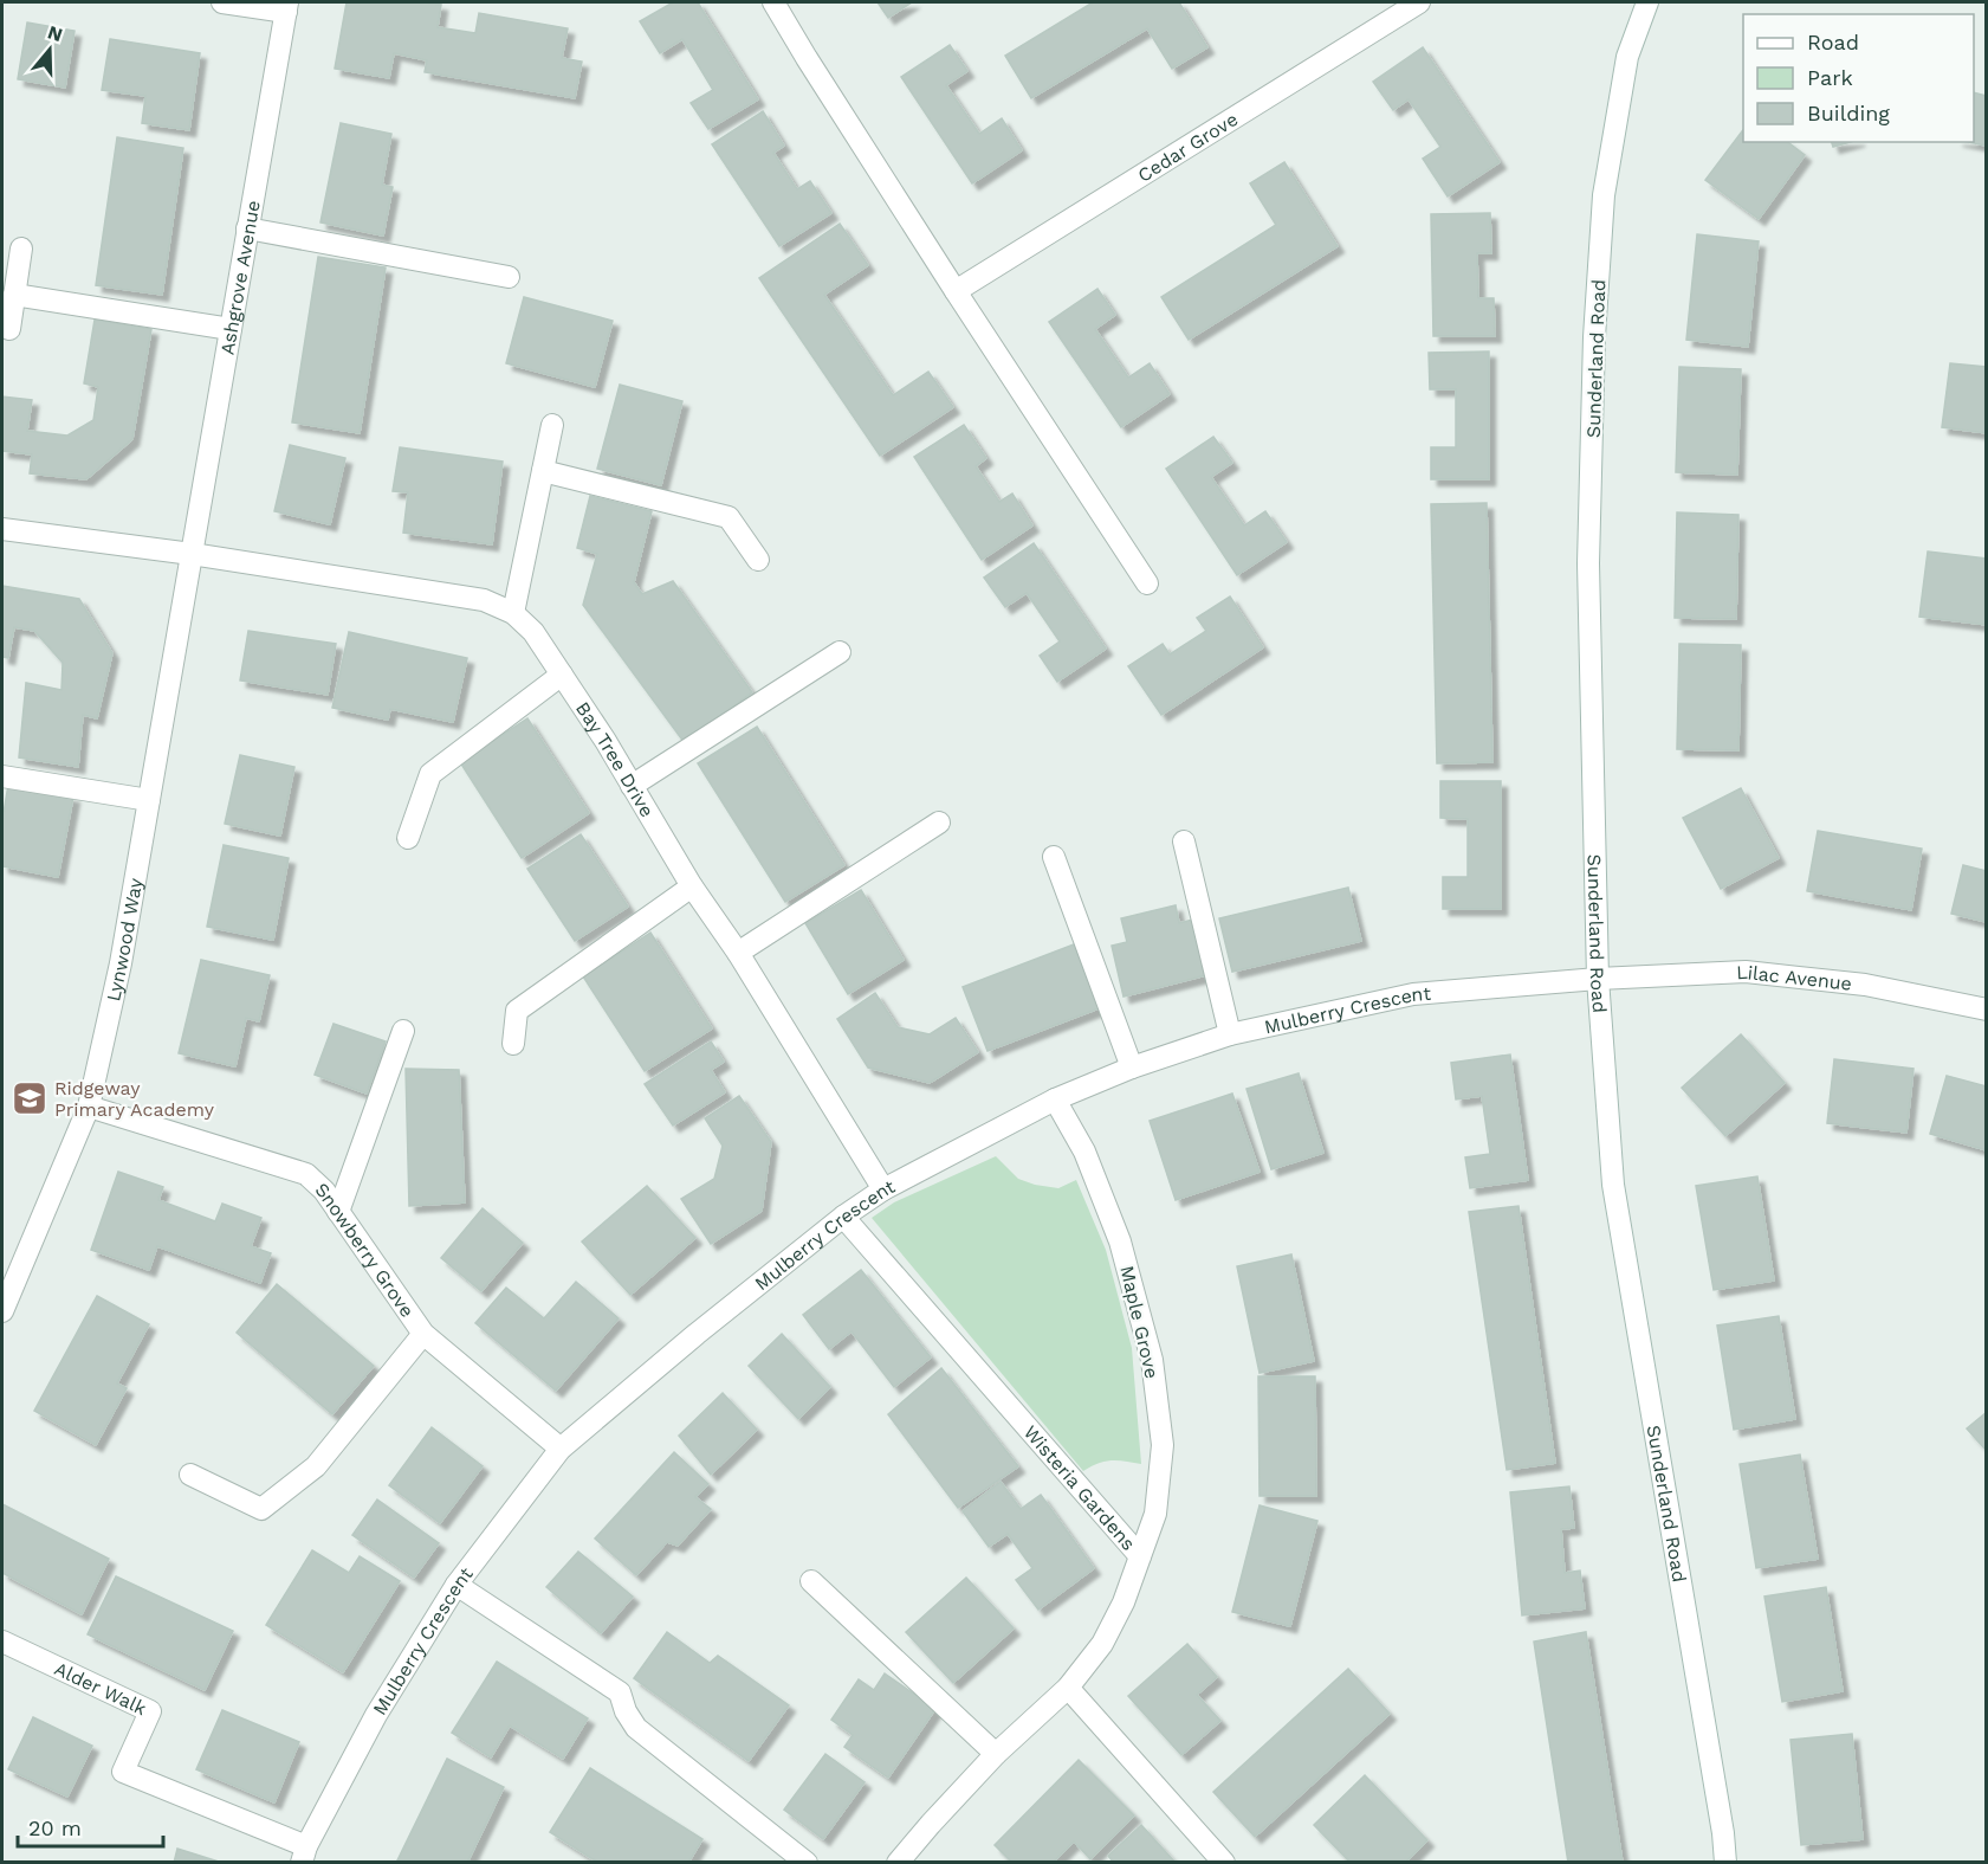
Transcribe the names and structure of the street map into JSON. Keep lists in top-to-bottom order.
{
  "streets": {
    "street": [
      "Cedar Grove",
      "Ashgrove Avenue",
      "Sunderland Road",
      "Bay Tree Drive",
      "Lynwood Way",
      "Lilac Avenue",
      "Mulberry Crescent",
      "Snowberry Grove",
      "Maple Grove",
      "Wisteria Gardens",
      "Alder Walk"
    ]
  },
  "crossings": [
    ["Ashgrove Avenue", "Bay Tree Drive"],
    ["Ashgrove Avenue", "Lynwood Way"],
    ["Sunderland Road", "Lilac Avenue"],
    ["Sunderland Road", "Mulberry Crescent"],
    ["Bay Tree Drive", "Lynwood Way"],
    ["Bay Tree Drive", "Mulberry Crescent"],
    ["Lynwood Way", "Snowberry Grove"],
    ["Lilac Avenue", "Mulberry Crescent"],
    ["Mulberry Crescent", "Snowberry Grove"],
    ["Mulberry Crescent", "Maple Grove"],
    ["Mulberry Crescent", "Wisteria Gardens"],
    ["Mulberry Crescent", "Alder Walk"],
    ["Maple Grove", "Wisteria Gardens"]
  ],
  "places": {
    "school or university": ["Ridgeway Primary Academy"]
  },
  "legend": ["Road", "Park", "Building"],
  "scale_bar": "20 m",
  "north": "top"
}
